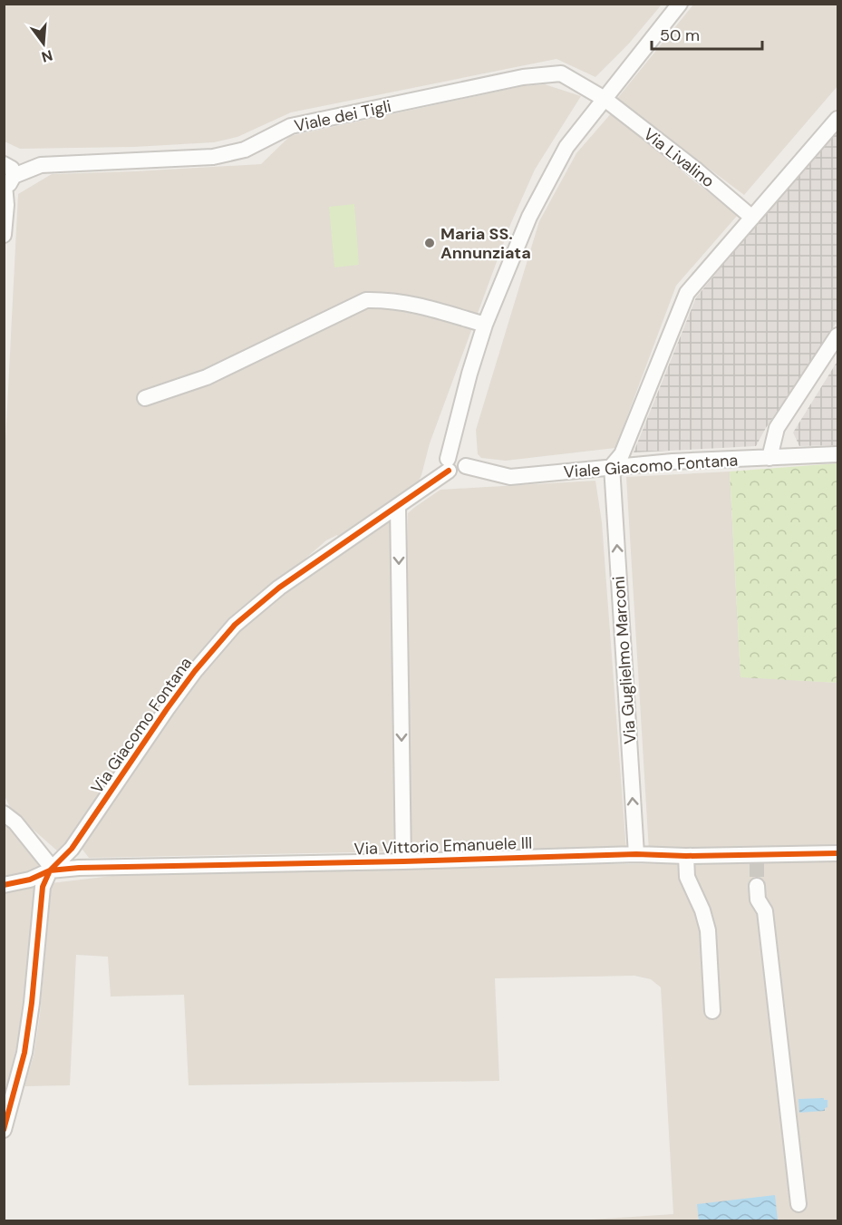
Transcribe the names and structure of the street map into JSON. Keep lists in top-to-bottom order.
{
  "streets": {
    "street": [
      "Viale dei Tigli",
      "Via Livalino",
      "Viale Giacomo Fontana",
      "Via Guglielmo Marconi",
      "Via Giacomo Fontana",
      "Via Vittorio Emanuele III"
    ]
  },
  "crossings": [
    ["Viale dei Tigli", "Via Livalino"],
    ["Viale Giacomo Fontana", "Via Guglielmo Marconi"],
    ["Viale Giacomo Fontana", "Via Giacomo Fontana"],
    ["Via Guglielmo Marconi", "Via Vittorio Emanuele III"],
    ["Via Giacomo Fontana", "Via Vittorio Emanuele III"]
  ],
  "one_way": ["Via Guglielmo Marconi"],
  "places": ["Maria SS. Annunziata"],
  "scale_bar": "50 m",
  "north": "bottom"
}
